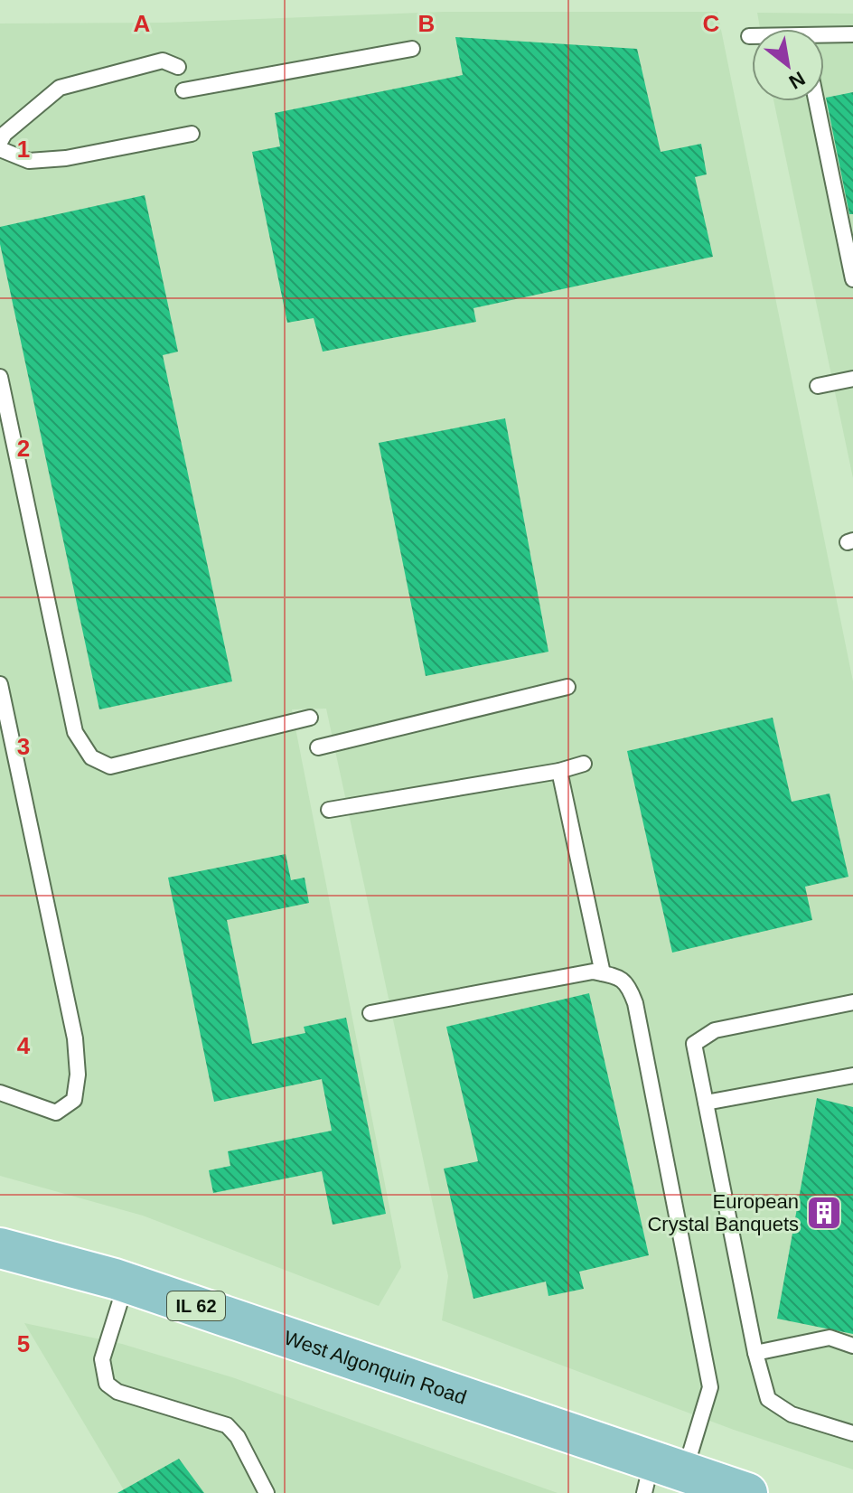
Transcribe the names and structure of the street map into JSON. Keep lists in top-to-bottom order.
{
  "streets": {
    "main road": ["IL 62", "West Algonquin Road"]
  },
  "places": {
    "building": ["European Crystal Banquets"]
  },
  "north": "bottom right",
  "grid": {
    "columns": ["A", "B", "C"],
    "rows": [
      "1",
      "2",
      "3",
      "4",
      "5"
    ]
  }
}
